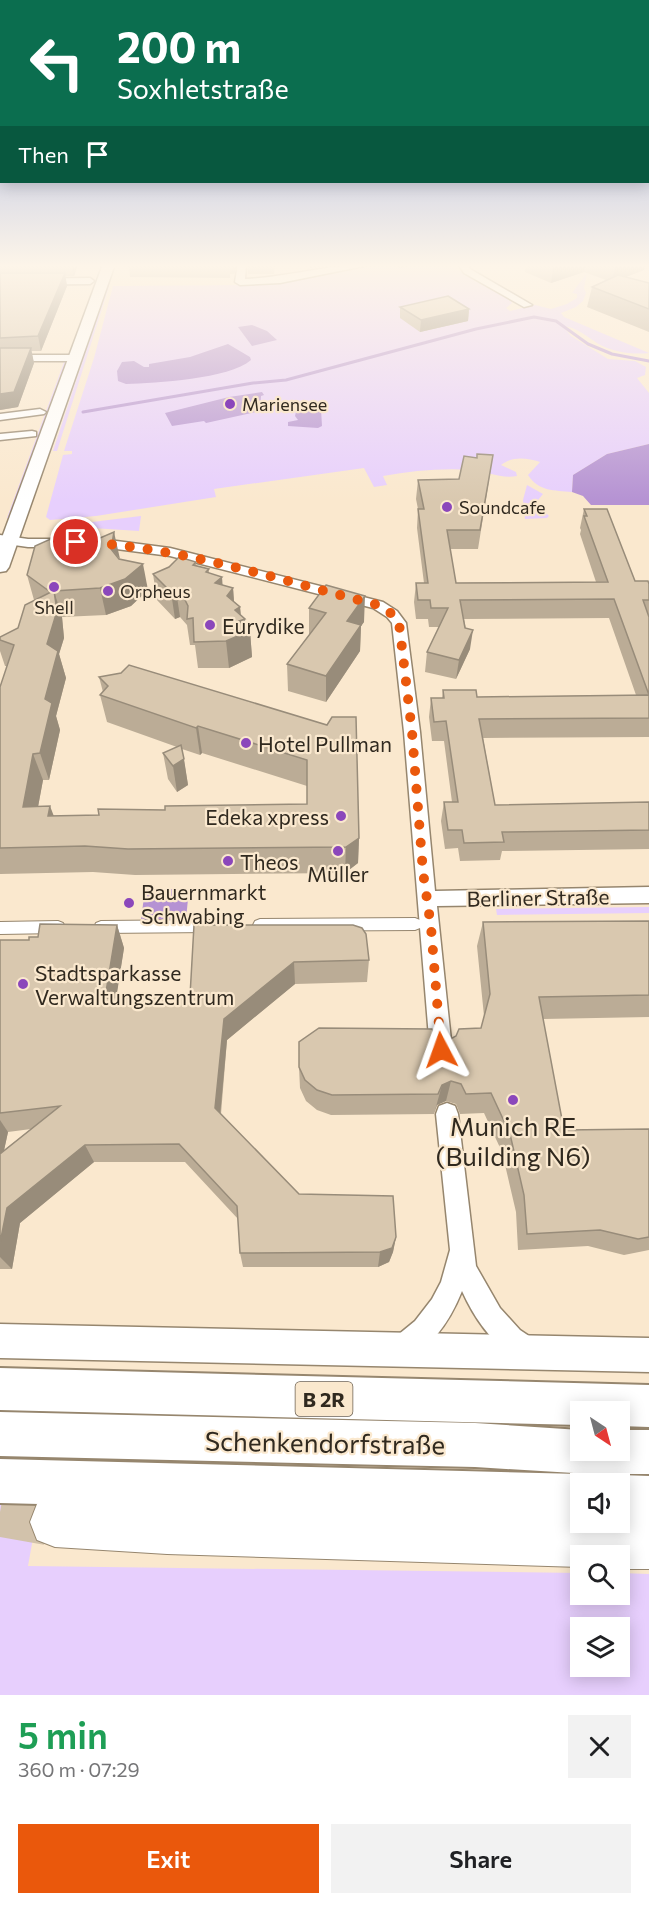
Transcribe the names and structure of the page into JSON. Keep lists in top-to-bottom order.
{
  "streets": {
    "highway": ["B 2R", "Schenkendorfstraße"],
    "street": ["Berliner Straße"]
  },
  "places": [
    "Mariensee",
    "Soundcafe",
    "Shell",
    "Orpheus",
    "Eurydike",
    "Hotel Pullman",
    "Edeka xpress",
    "Müller",
    "Theos",
    "Bauernmarkt Schwabing",
    "Stadtsparkasse Verwaltungszentrum",
    "Munich RE (Building N6)"
  ],
  "north": "bottom right",
  "page": {
    "turn": ["200 m", "Soxhletstraße"],
    "then": "Then",
    "heading": ["5 min", "360 m · 07:29"],
    "buttons": ["Exit", "Share"]
  }
}
